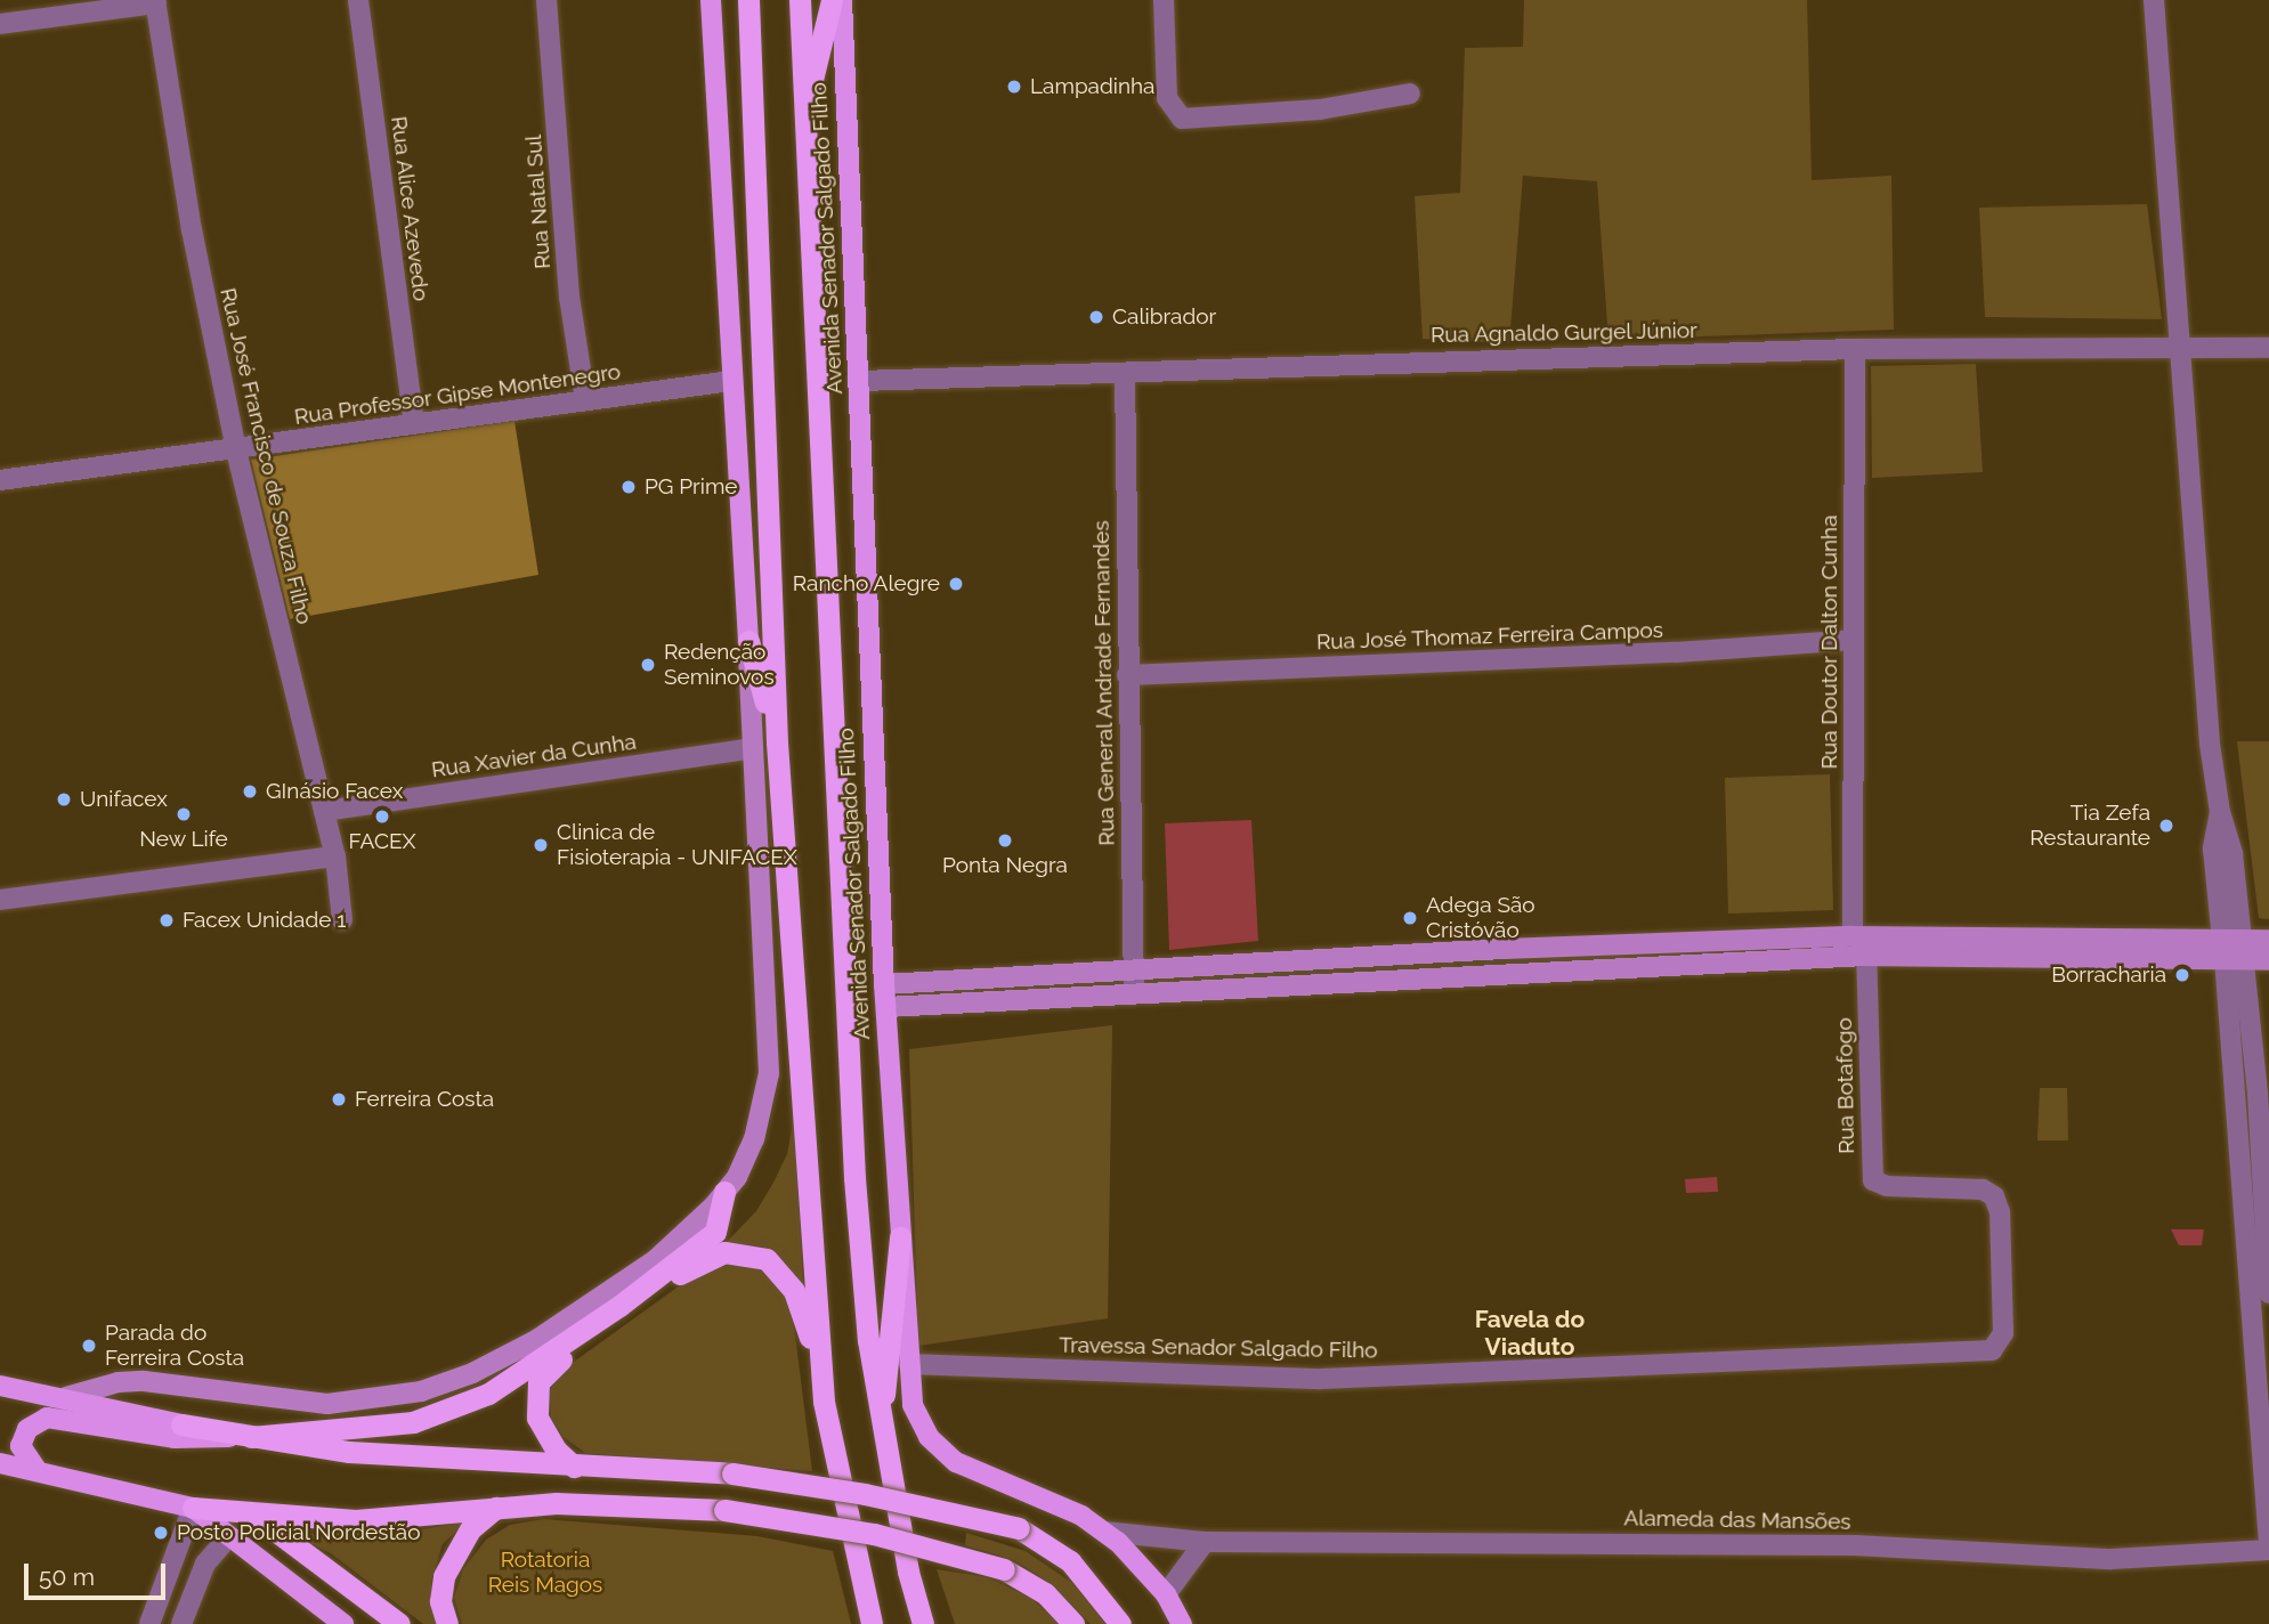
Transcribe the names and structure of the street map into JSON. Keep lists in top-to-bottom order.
{
  "streets": {
    "highway": ["Avenida Senador Salgado Filho"],
    "street": [
      "Rua Natal Sul",
      "Rua Alice Azevedo",
      "Rua Agnaldo Gurgel Júnior",
      "Rua Professor Gipse Montenegro",
      "Rua José Francisco de Souza Filho",
      "Rua José Thomaz Ferreira Campos",
      "Rua Doutor Dalton Cunha",
      "Rua General Andrade Fernandes",
      "Rua Xavier da Cunha",
      "Rua Botafogo",
      "Travessa Senador Salgado Filho",
      "Alameda das Mansões"
    ]
  },
  "crossings": [
    ["Rua Natal Sul", "Rua Professor Gipse Montenegro"],
    ["Rua Alice Azevedo", "Rua Professor Gipse Montenegro"],
    ["Avenida Senador Salgado Filho", "Rua Agnaldo Gurgel Júnior"],
    ["Avenida Senador Salgado Filho", "Travessa Senador Salgado Filho"],
    ["Avenida Senador Salgado Filho", "Alameda das Mansões"],
    ["Rua Agnaldo Gurgel Júnior", "Rua Doutor Dalton Cunha"],
    ["Rua Agnaldo Gurgel Júnior", "Rua General Andrade Fernandes"],
    ["Rua Professor Gipse Montenegro", "Rua José Francisco de Souza Filho"],
    ["Rua José Francisco de Souza Filho", "Rua Xavier da Cunha"],
    ["Rua José Thomaz Ferreira Campos", "Rua Doutor Dalton Cunha"],
    ["Rua José Thomaz Ferreira Campos", "Rua General Andrade Fernandes"],
    ["Rua Botafogo", "Travessa Senador Salgado Filho"]
  ],
  "districts": ["Favela do Viaduto"],
  "parks": ["Rotatoria Reis Magos"],
  "places": [
    "Lampadinha",
    "Calibrador",
    "PG Prime",
    "Rancho Alegre",
    "Redenção Seminovos",
    "GInásio Facex",
    "Unifacex",
    "New Life",
    "FACEX",
    "Tia Zefa Restaurante",
    "Ponta Negra",
    "Clinica de Fisioterapia - UNIFACEX",
    "Adega São Cristóvão",
    "Facex Unidade 1",
    "Borracharia",
    "Ferreira Costa",
    "Parada do Ferreira Costa",
    "Posto Policial Nordestão"
  ],
  "scale_bar": "50 m"
}
